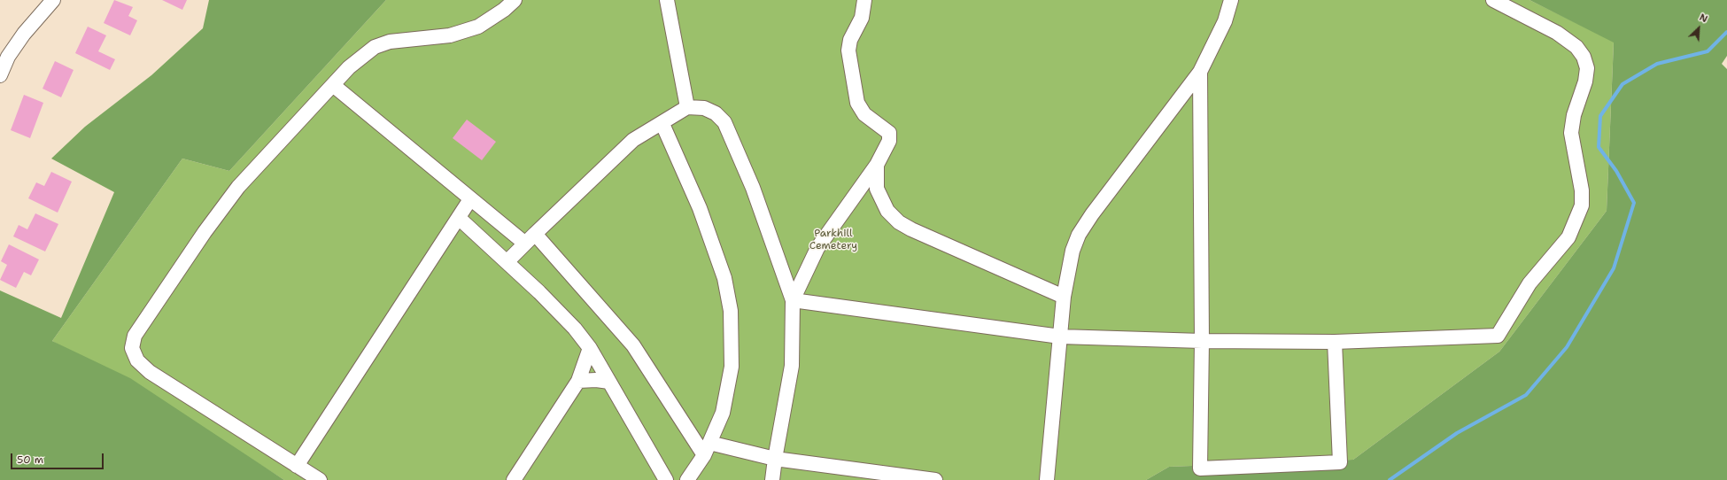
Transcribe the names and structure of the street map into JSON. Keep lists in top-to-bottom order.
{
  "parks": ["Parkhill Cemetery"],
  "scale_bar": "50 m",
  "north": "top right"
}
